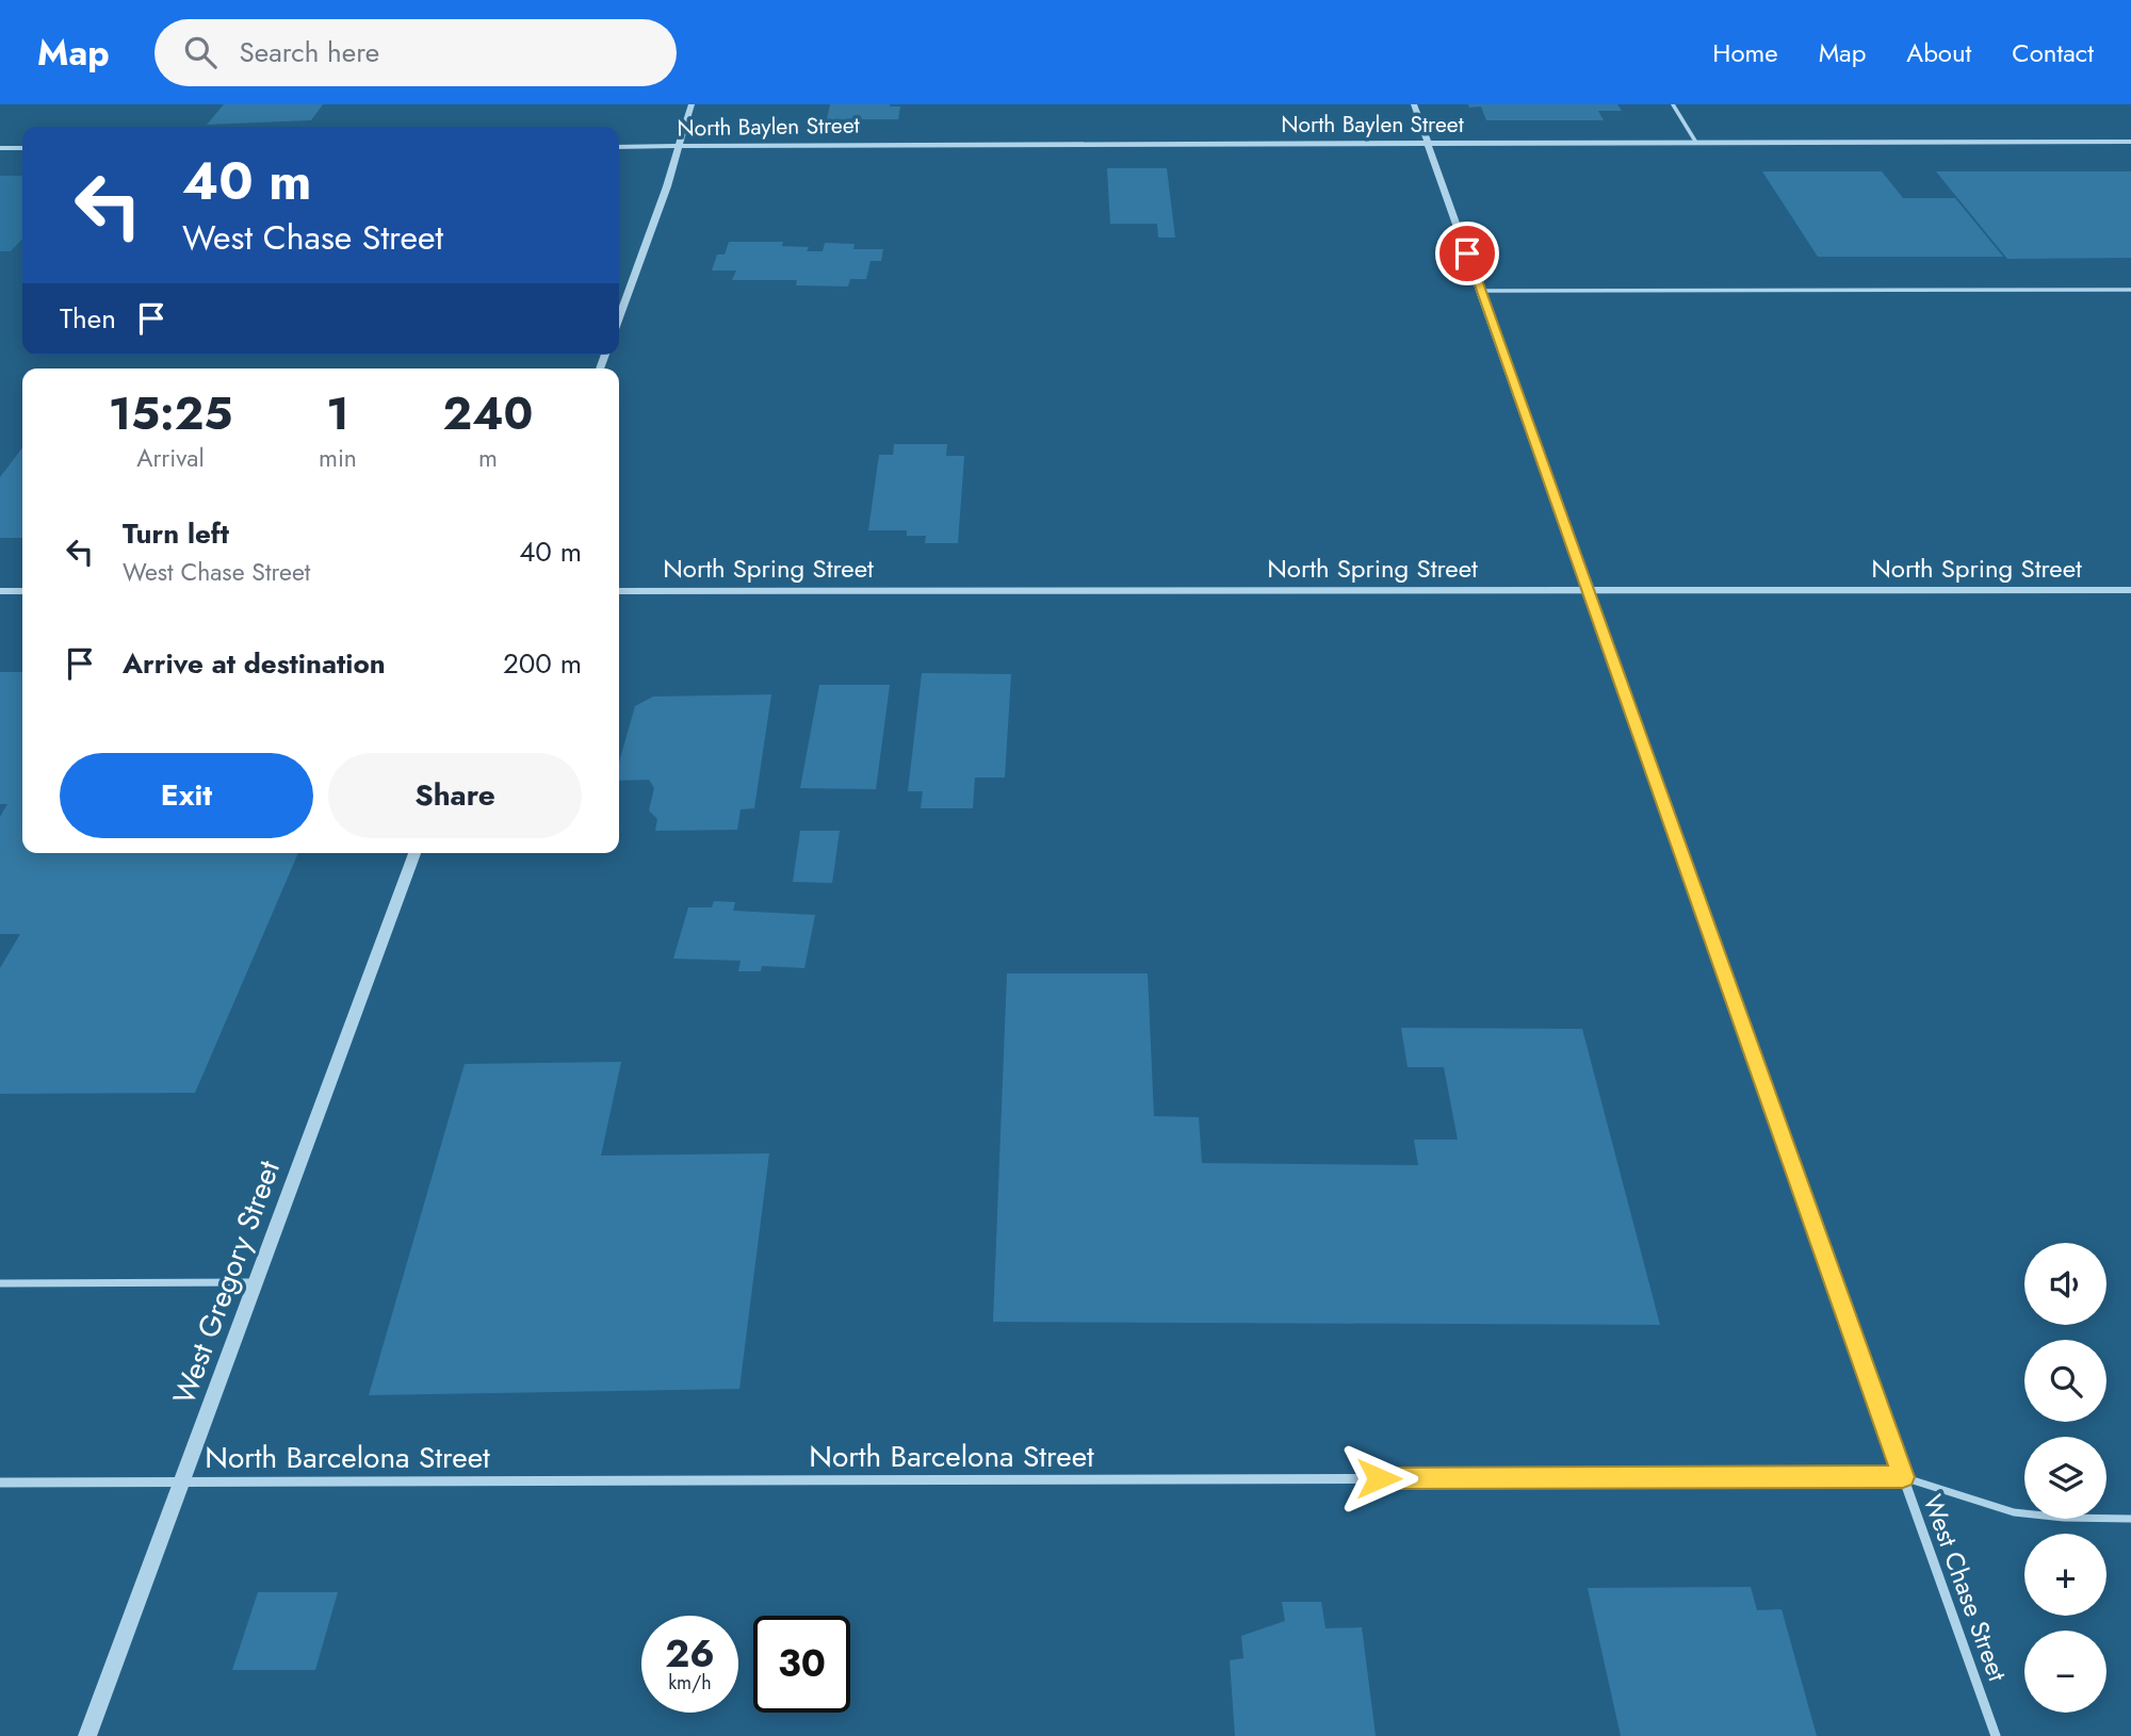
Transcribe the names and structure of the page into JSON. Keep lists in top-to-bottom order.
{
  "streets": {
    "street": [
      "North Baylen Street",
      "North Spring Street",
      "West Gregory Street",
      "North Barcelona Street",
      "West Chase Street"
    ]
  },
  "crossings": [
    ["North Baylen Street", "West Chase Street"],
    ["North Spring Street", "West Chase Street"],
    ["West Gregory Street", "North Barcelona Street"],
    ["North Barcelona Street", "West Chase Street"]
  ],
  "page": {
    "header": "Map",
    "search": "Search here",
    "nav": [
      "Home",
      "Map",
      "About",
      "Contact"
    ],
    "turn": ["40 m", "West Chase Street"],
    "then": "Then",
    "eta": [
      "15:25",
      "Arrival",
      "1",
      "min",
      "240",
      "m"
    ],
    "list": [
      {
        "name": "Turn left",
        "note": "West Chase Street",
        "value": "40 m"
      },
      {
        "name": "Arrive at destination",
        "value": "200 m"
      }
    ],
    "buttons": ["Exit", "Share"],
    "map_buttons": ["+", "−"],
    "speed": "26 km/h",
    "limit": "30"
  }
}
